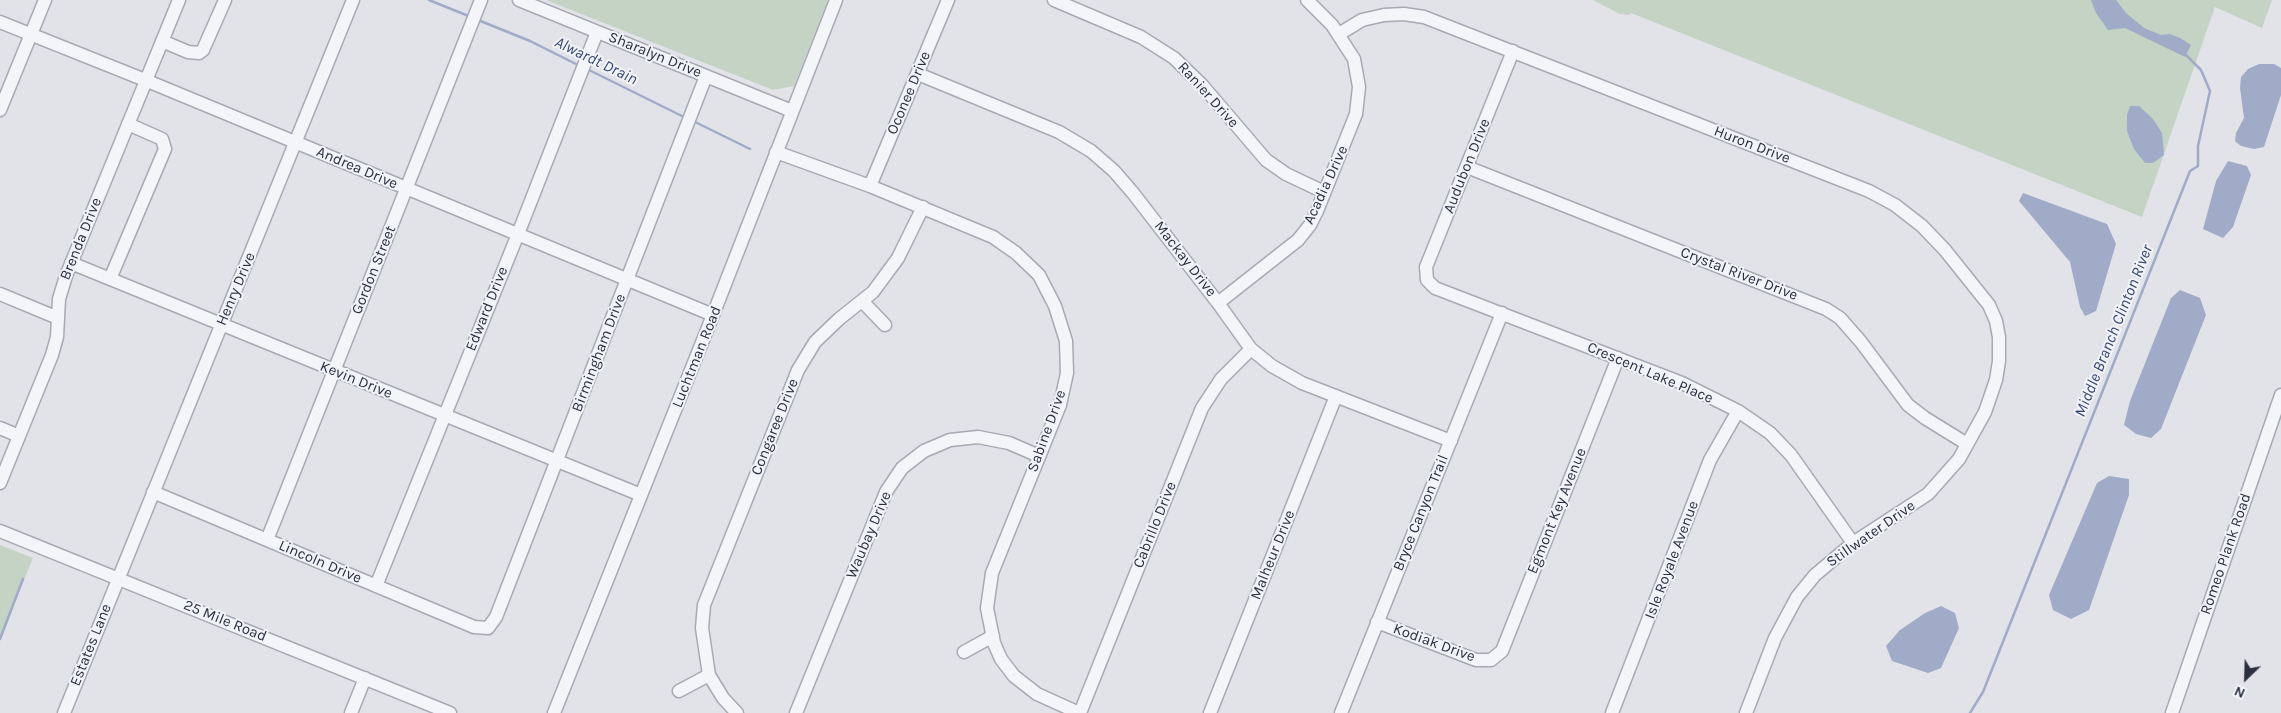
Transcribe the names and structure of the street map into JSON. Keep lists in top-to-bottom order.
{
  "streets": {
    "street": [
      "Sharalyn Drive",
      "Oconee Drive",
      "Ranier Drive",
      "Huron Drive",
      "Audubon Drive",
      "Andrea Drive",
      "Acadia Drive",
      "Brenda Drive",
      "Mackay Drive",
      "Gordon Street",
      "Crystal River Drive",
      "Henry Drive",
      "Edward Drive",
      "Birmingham Drive",
      "Luchtman Road",
      "Crescent Lake Place",
      "Kevin Drive",
      "Congaree Drive",
      "Sabine Drive",
      "Egmont Key Avenue",
      "Bryce Canyon Trail",
      "Cabrillo Drive",
      "Stillwater Drive",
      "Waubay Drive",
      "Romeo Plank Road",
      "Malheur Drive",
      "Isle Royale Avenue",
      "Lincoln Drive",
      "25 Mile Road",
      "Kodiak Drive",
      "Estates Lane"
    ]
  },
  "crossings": [
    ["Sharalyn Drive", "Edward Drive"],
    ["Sharalyn Drive", "Birmingham Drive"],
    ["Sharalyn Drive", "Luchtman Road"],
    ["Oconee Drive", "Mackay Drive"],
    ["Oconee Drive", "Sabine Drive"],
    ["Ranier Drive", "Acadia Drive"],
    ["Huron Drive", "Audubon Drive"],
    ["Huron Drive", "Acadia Drive"],
    ["Huron Drive", "Crystal River Drive"],
    ["Huron Drive", "Stillwater Drive"],
    ["Audubon Drive", "Crystal River Drive"],
    ["Audubon Drive", "Crescent Lake Place"],
    ["Andrea Drive", "Brenda Drive"],
    ["Andrea Drive", "Gordon Street"],
    ["Andrea Drive", "Henry Drive"],
    ["Andrea Drive", "Edward Drive"],
    ["Andrea Drive", "Birmingham Drive"],
    ["Andrea Drive", "Luchtman Road"],
    ["Acadia Drive", "Mackay Drive"],
    ["Brenda Drive", "Kevin Drive"],
    ["Mackay Drive", "Bryce Canyon Trail"],
    ["Mackay Drive", "Cabrillo Drive"],
    ["Mackay Drive", "Malheur Drive"],
    ["Gordon Street", "Kevin Drive"],
    ["Gordon Street", "Lincoln Drive"],
    ["Crystal River Drive", "Stillwater Drive"],
    ["Henry Drive", "Kevin Drive"],
    ["Henry Drive", "Lincoln Drive"],
    ["Henry Drive", "25 Mile Road"],
    ["Henry Drive", "Estates Lane"],
    ["Edward Drive", "Kevin Drive"],
    ["Edward Drive", "Lincoln Drive"],
    ["Birmingham Drive", "Kevin Drive"],
    ["Birmingham Drive", "Lincoln Drive"],
    ["Luchtman Road", "Kevin Drive"],
    ["Luchtman Road", "Sabine Drive"],
    ["Crescent Lake Place", "Egmont Key Avenue"],
    ["Crescent Lake Place", "Bryce Canyon Trail"],
    ["Crescent Lake Place", "Stillwater Drive"],
    ["Crescent Lake Place", "Isle Royale Avenue"],
    ["Congaree Drive", "Sabine Drive"],
    ["Sabine Drive", "Cabrillo Drive"],
    ["Sabine Drive", "Waubay Drive"],
    ["Egmont Key Avenue", "Kodiak Drive"],
    ["Bryce Canyon Trail", "Kodiak Drive"],
    ["25 Mile Road", "Estates Lane"]
  ],
  "water": ["Alwardt Drain", "Middle Branch Clinton River"],
  "north": "bottom left"
}
